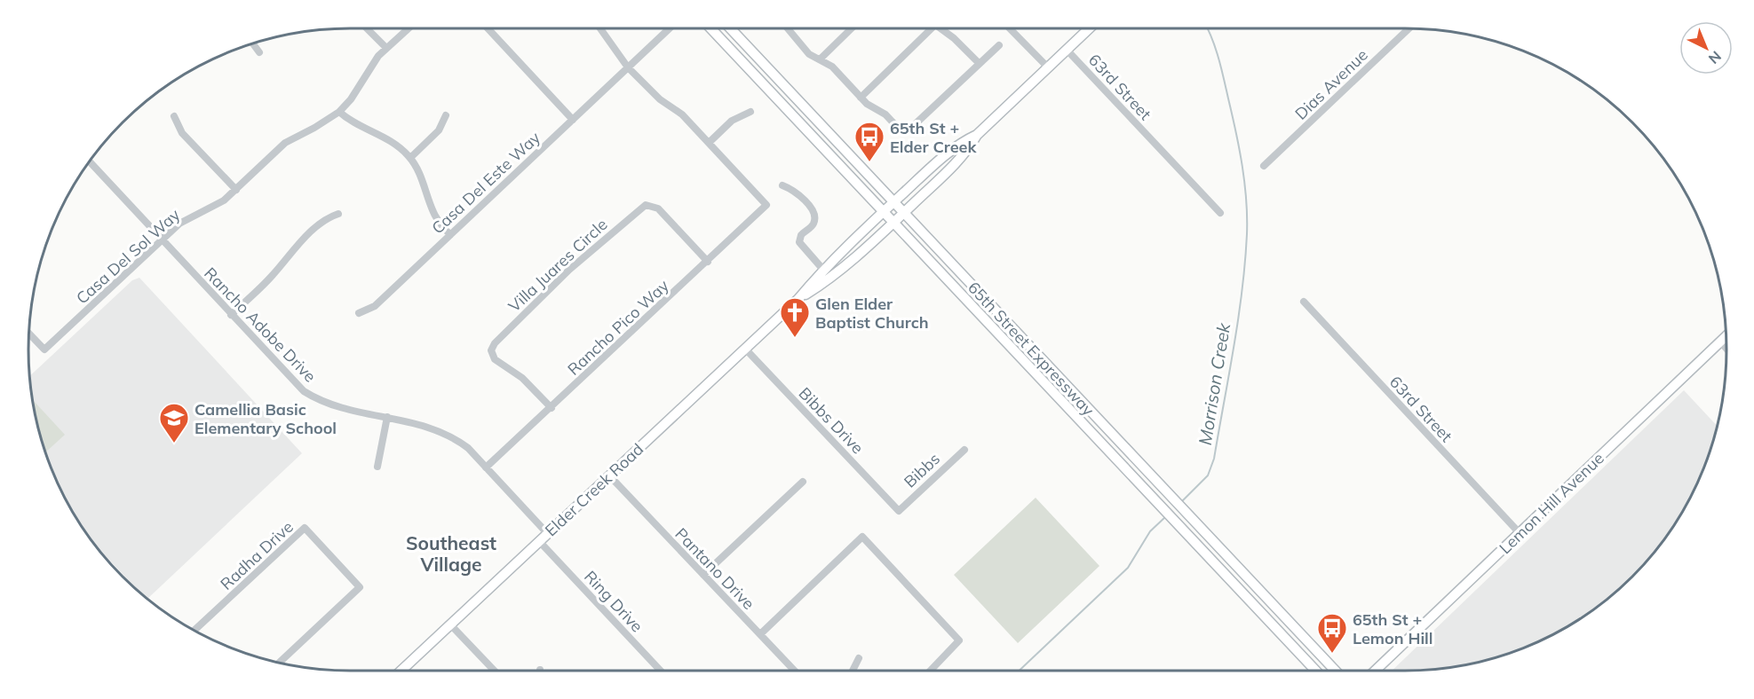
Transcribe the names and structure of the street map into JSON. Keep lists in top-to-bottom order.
{
  "streets": {
    "main road": ["65th Street Expressway", "Elder Creek Road", "Lemon Hill Avenue"],
    "street": [
      "Dias Avenue",
      "63rd Street",
      "Casa Del Este Way",
      "Casa Del Sol Way",
      "Villa Juares Circle",
      "Rancho Adobe Drive",
      "Rancho Pico Way",
      "Bibbs Drive",
      "Bibbs",
      "Radha Drive",
      "Pantano Drive",
      "Ring Drive"
    ]
  },
  "crossings": [
    ["63rd Street", "Elder Creek Road"],
    ["63rd Street", "Lemon Hill Avenue"],
    ["Casa Del Sol Way", "Rancho Adobe Drive"],
    ["Villa Juares Circle", "Rancho Pico Way"],
    ["Rancho Adobe Drive", "Rancho Pico Way"],
    ["Rancho Adobe Drive", "Elder Creek Road"],
    ["65th Street Expressway", "Elder Creek Road"],
    ["Bibbs Drive", "Bibbs"],
    ["Bibbs Drive", "Elder Creek Road"],
    ["Elder Creek Road", "Pantano Drive"],
    ["Elder Creek Road", "Ring Drive"]
  ],
  "districts": ["Southeast Village"],
  "water": ["Morrison Creek"],
  "places": {
    "bus stop": ["65th St + Elder Creek", "65th St + Lemon Hill"],
    "church": ["Glen Elder Baptist Church"],
    "school or university": ["Camellia Basic Elementary School"]
  },
  "north": "bottom right"
}
